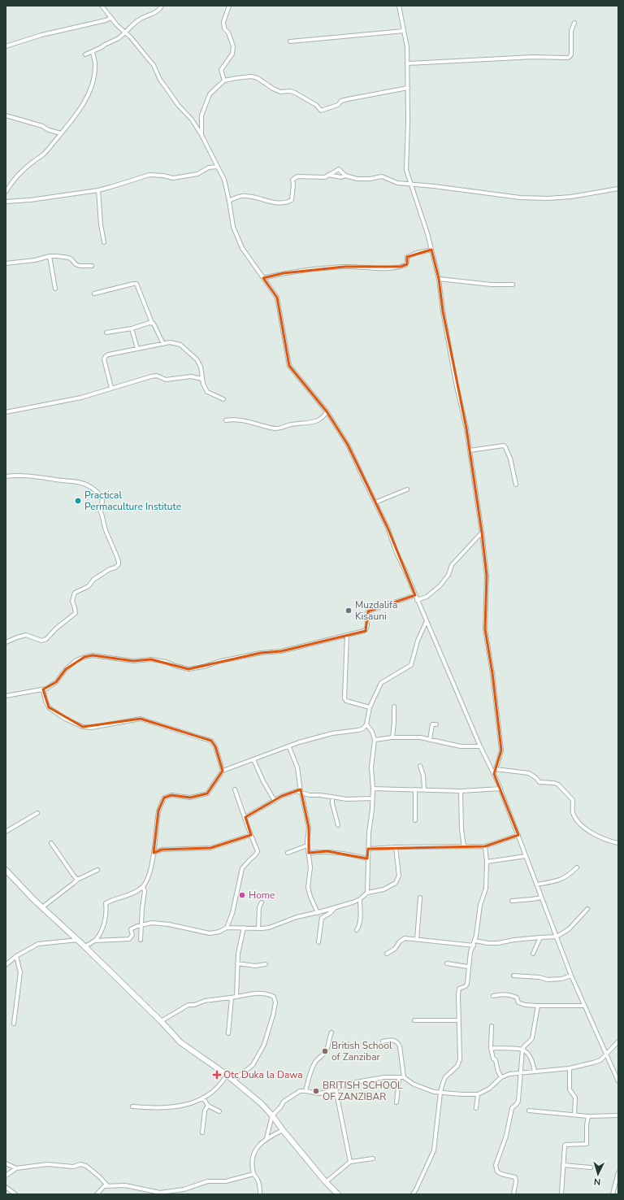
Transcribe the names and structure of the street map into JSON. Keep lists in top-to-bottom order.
{
  "places": {
    "other": [
      "Practical Permaculture Institute",
      "Muzdalifa Kisauni",
      "Home",
      "British School of Zanzibar",
      "BRITISH SCHOOL OF ZANZIBAR"
    ],
    "health": ["Otc Duka la Dawa"]
  },
  "north": "bottom"
}
